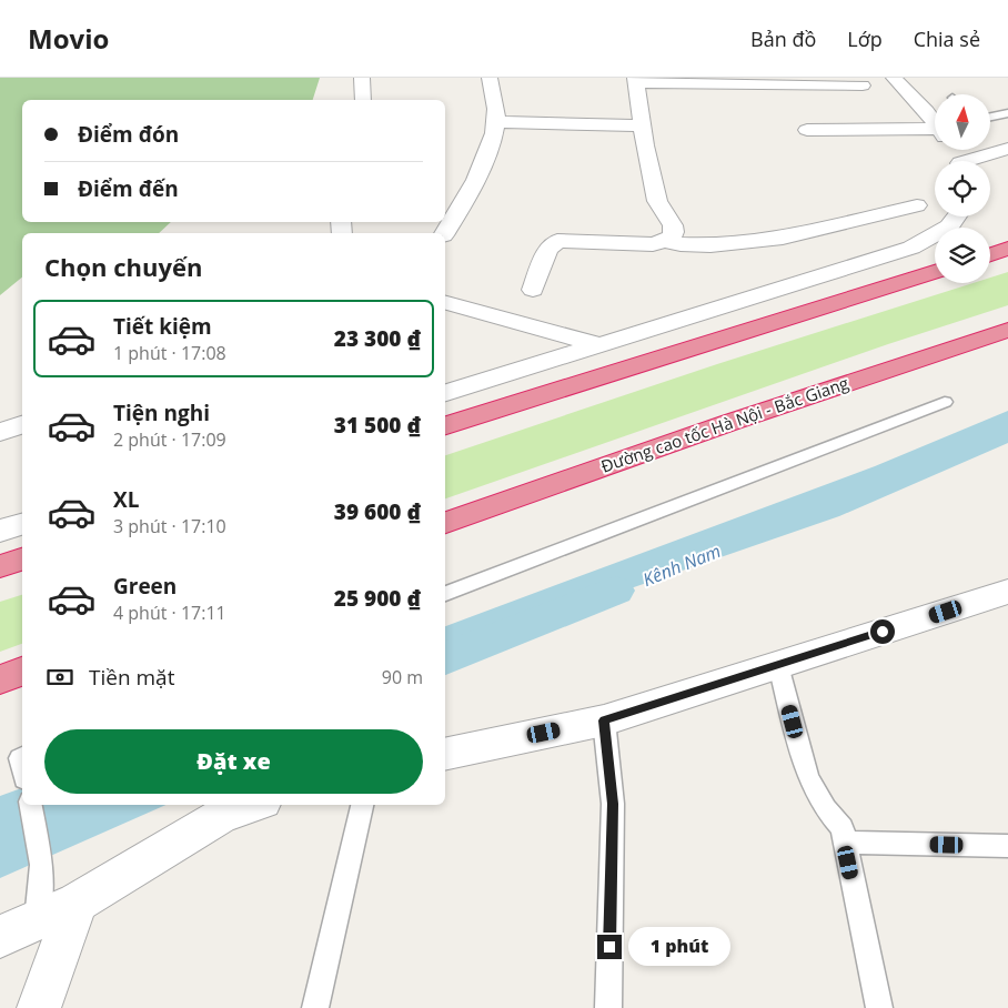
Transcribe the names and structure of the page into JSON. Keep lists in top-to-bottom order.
{
  "streets": {
    "highway": ["Đường cao tốc Hà Nội - Bắc Giang"]
  },
  "water": ["Kênh Nam"],
  "north": "top",
  "page": {
    "header": "Movio",
    "nav": ["Bản đồ", "Lớp", "Chia sẻ"],
    "banner": ["Điểm đón", "Điểm đến"],
    "heading": "Chọn chuyến",
    "list": [
      {
        "name": "Tiết kiệm",
        "note": "1 phút · 17:08",
        "value": "23 300 ₫"
      },
      {
        "name": "Tiện nghi",
        "note": "2 phút · 17:09",
        "value": "31 500 ₫"
      },
      {
        "name": "XL",
        "note": "3 phút · 17:10",
        "value": "39 600 ₫"
      },
      {
        "name": "Green",
        "note": "4 phút · 17:11",
        "value": "25 900 ₫"
      }
    ],
    "pay": ["Tiền mặt", "90 m"],
    "buttons": "Đặt xe",
    "bubble": "1 phút"
  }
}
